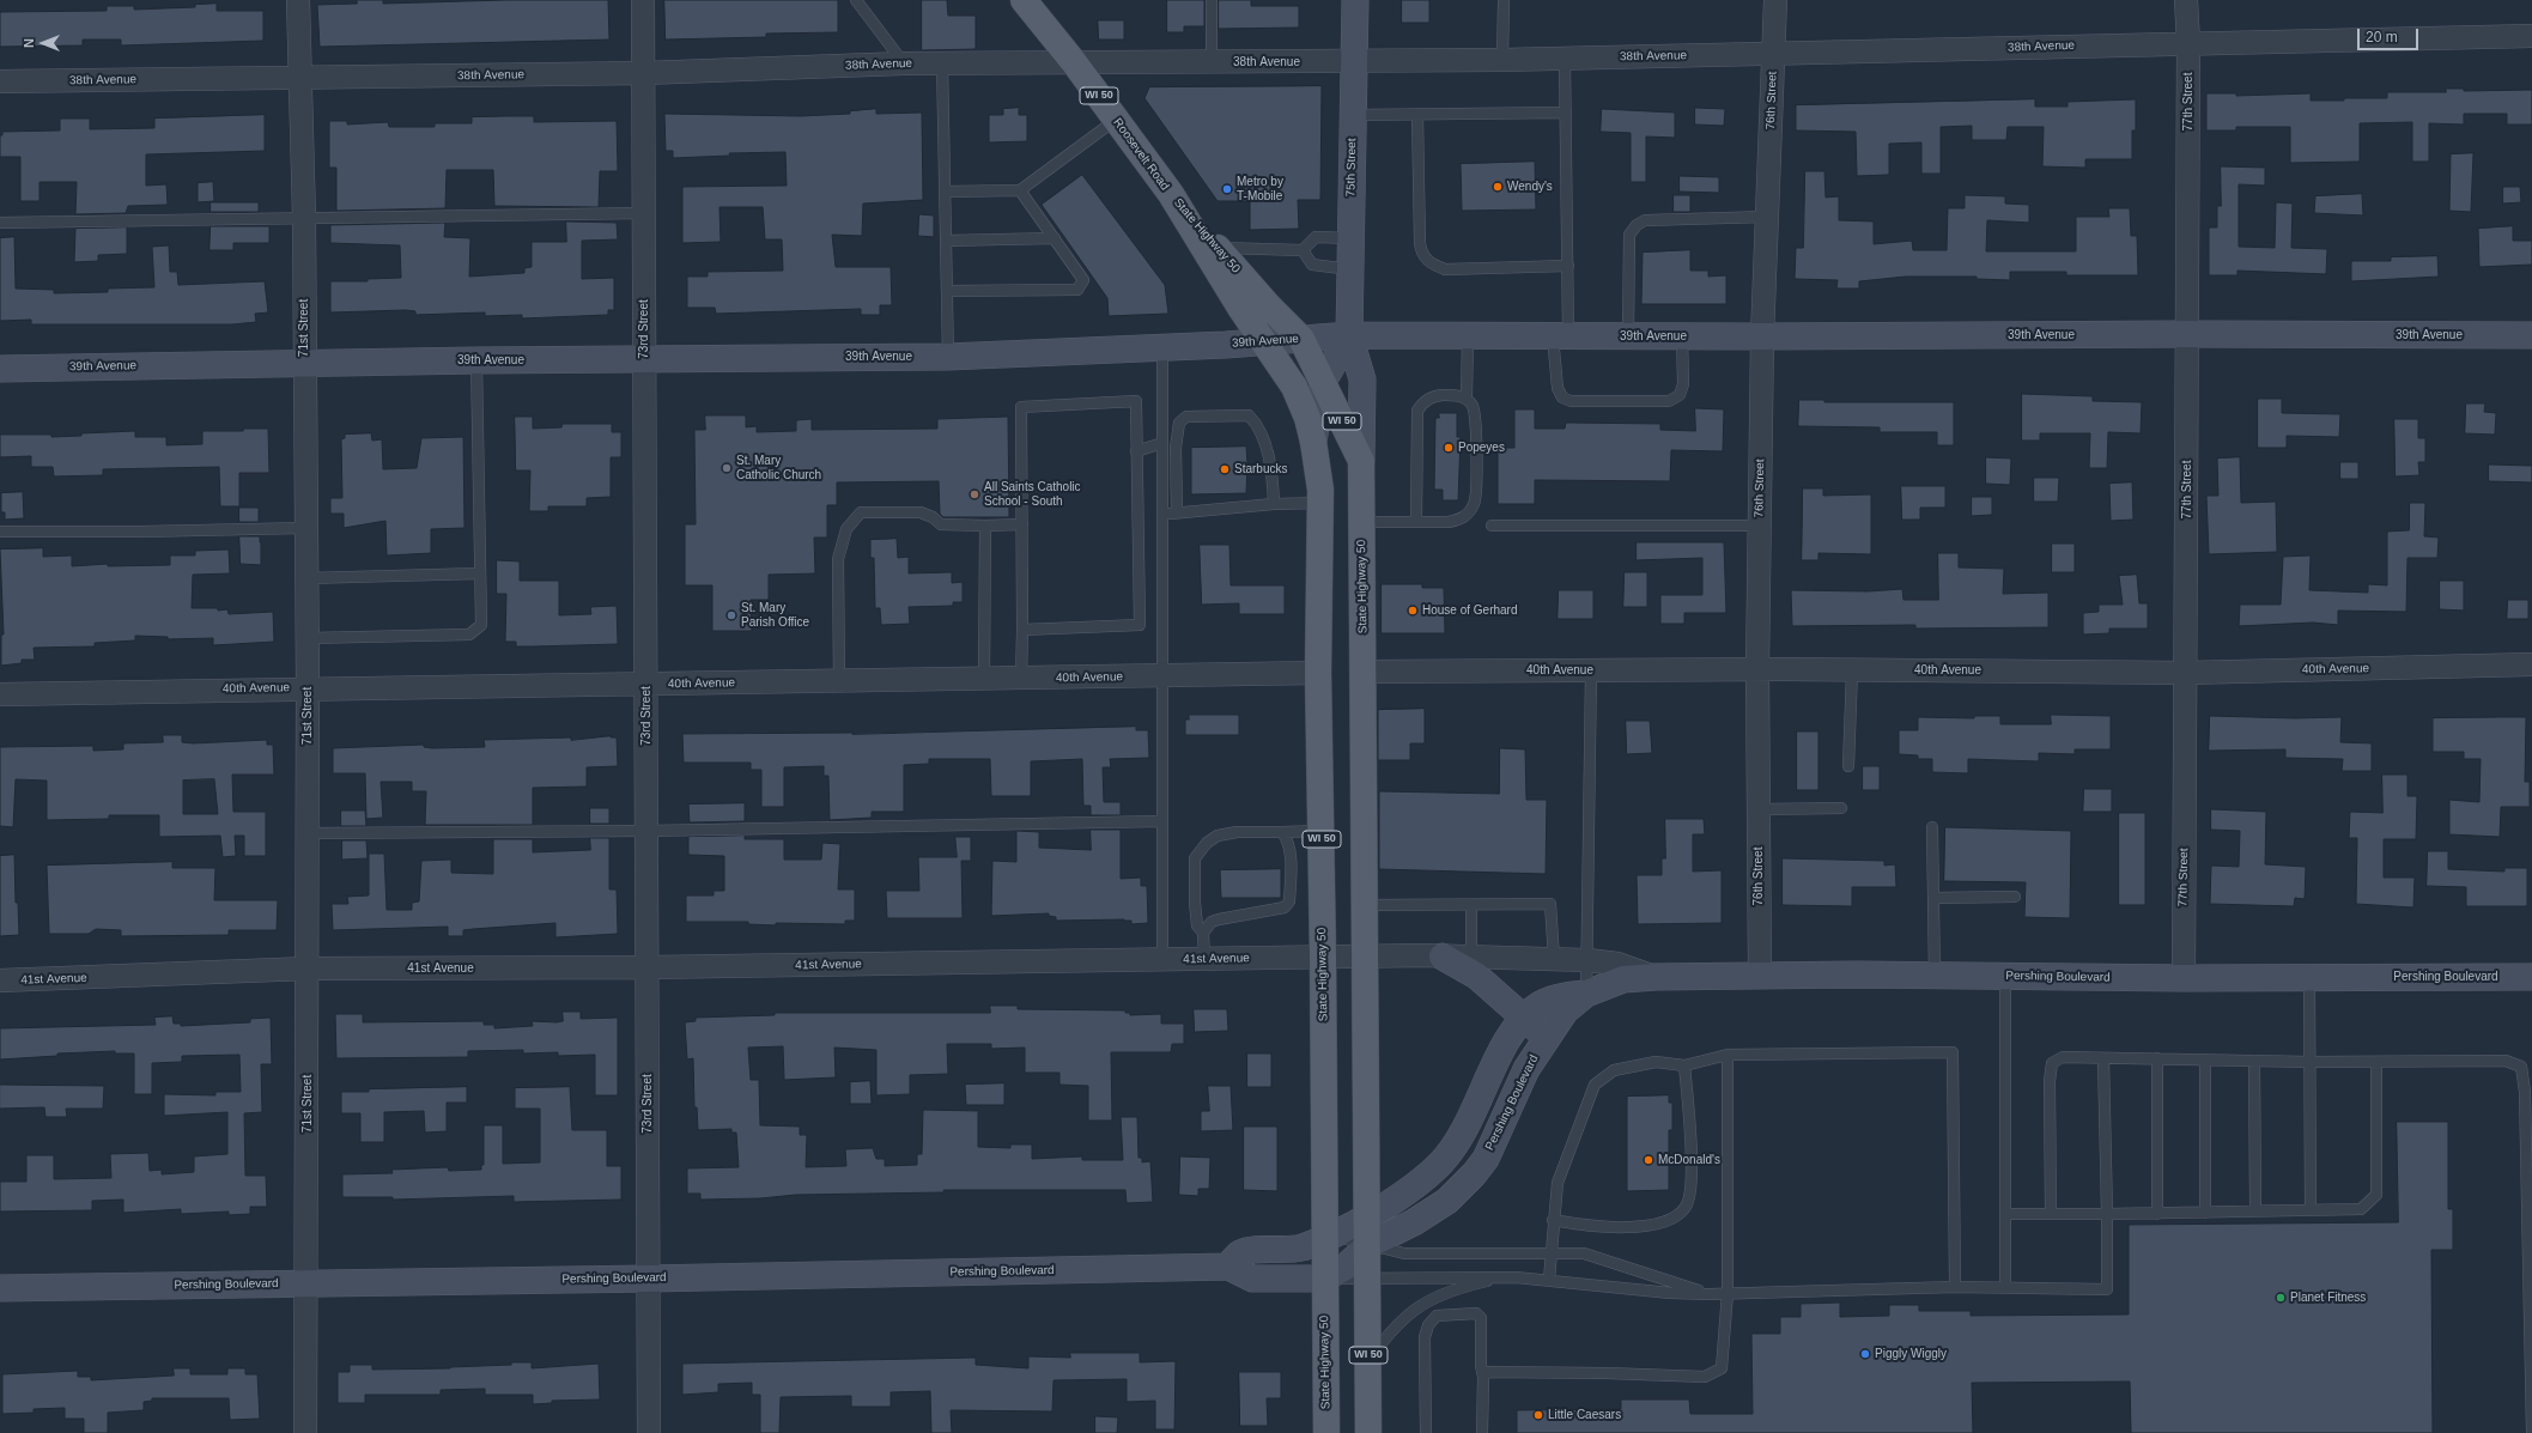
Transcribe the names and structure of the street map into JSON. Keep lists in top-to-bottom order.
{
  "streets": {
    "main road": ["WI 50", "Roosevelt Road", "State Highway 50"],
    "street": [
      "38th Avenue",
      "76th Street",
      "77th Street",
      "75th Street",
      "71st Street",
      "73rd Street",
      "39th Avenue",
      "40th Avenue",
      "41st Avenue",
      "Pershing Boulevard"
    ]
  },
  "crossings": [
    ["38th Avenue", "76th Street"],
    ["38th Avenue", "77th Street"],
    ["38th Avenue", "Roosevelt Road"],
    ["38th Avenue", "75th Street"],
    ["38th Avenue", "71st Street"],
    ["38th Avenue", "73rd Street"],
    ["76th Street", "39th Avenue"],
    ["76th Street", "40th Avenue"],
    ["76th Street", "Pershing Boulevard"],
    ["77th Street", "39th Avenue"],
    ["77th Street", "40th Avenue"],
    ["77th Street", "Pershing Boulevard"],
    ["Roosevelt Road", "State Highway 50"],
    ["75th Street", "State Highway 50"],
    ["75th Street", "39th Avenue"],
    ["State Highway 50", "39th Avenue"],
    ["State Highway 50", "40th Avenue"],
    ["State Highway 50", "41st Avenue"],
    ["State Highway 50", "Pershing Boulevard"],
    ["71st Street", "39th Avenue"],
    ["71st Street", "40th Avenue"],
    ["71st Street", "41st Avenue"],
    ["71st Street", "Pershing Boulevard"],
    ["73rd Street", "39th Avenue"],
    ["73rd Street", "40th Avenue"],
    ["73rd Street", "41st Avenue"],
    ["73rd Street", "Pershing Boulevard"],
    ["41st Avenue", "Pershing Boulevard"]
  ],
  "places": [
    "Wendy's",
    "Metro by T-Mobile",
    "Popeyes",
    "St. Mary Catholic Church",
    "Starbucks",
    "All Saints Catholic School - South",
    "House of Gerhard",
    "St. Mary Parish Office",
    "McDonald's",
    "Planet Fitness",
    "Piggly Wiggly",
    "Little Caesars"
  ],
  "scale_bar": "20 m",
  "north": "left"
}
